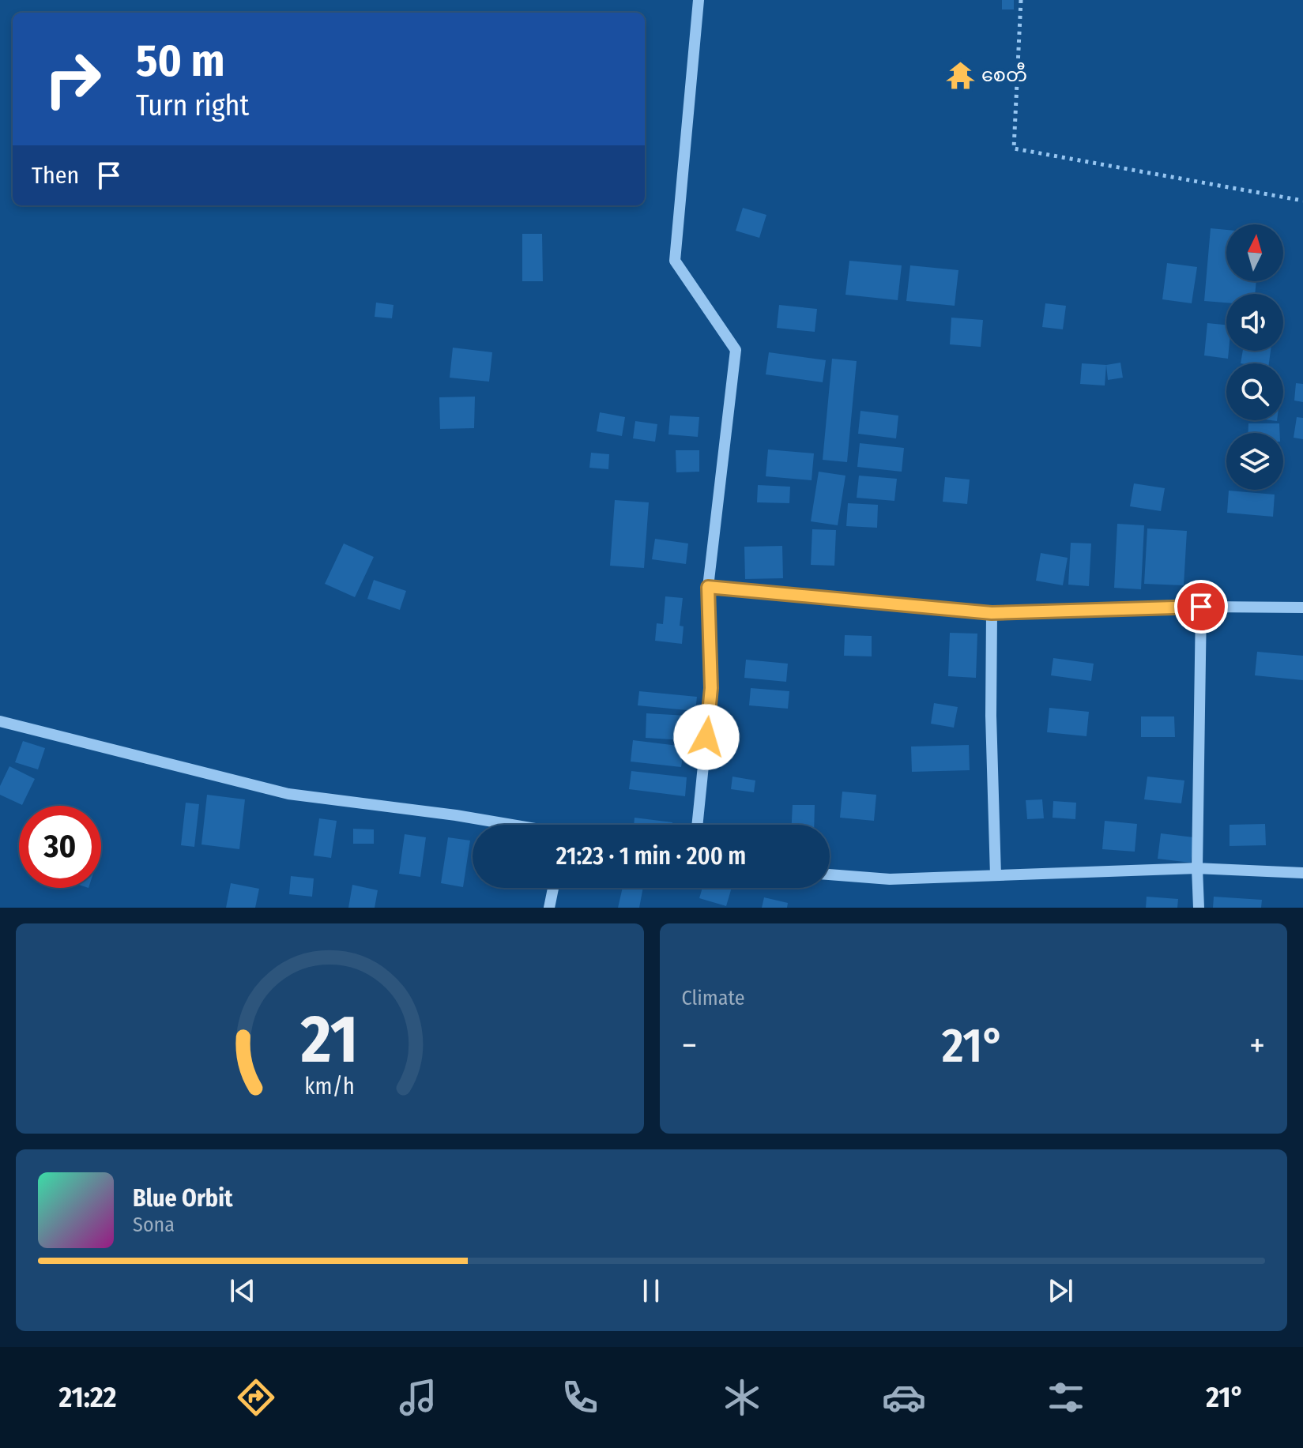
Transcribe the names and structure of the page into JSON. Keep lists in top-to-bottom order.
{
  "places": {
    "temple": ["စေတီ"]
  },
  "north": "top",
  "page": {
    "turn": ["50 m", "Turn right"],
    "then": "Then",
    "limit": "30",
    "trip": "21:23 · 1 min · 200 m",
    "tile": "Climate",
    "heat": ["−", "21°", "+"],
    "song": ["Blue Orbit", "Sona"],
    "tabs": ["21:22", "21°"],
    "gauge": ["21", "km/h"]
  }
}
